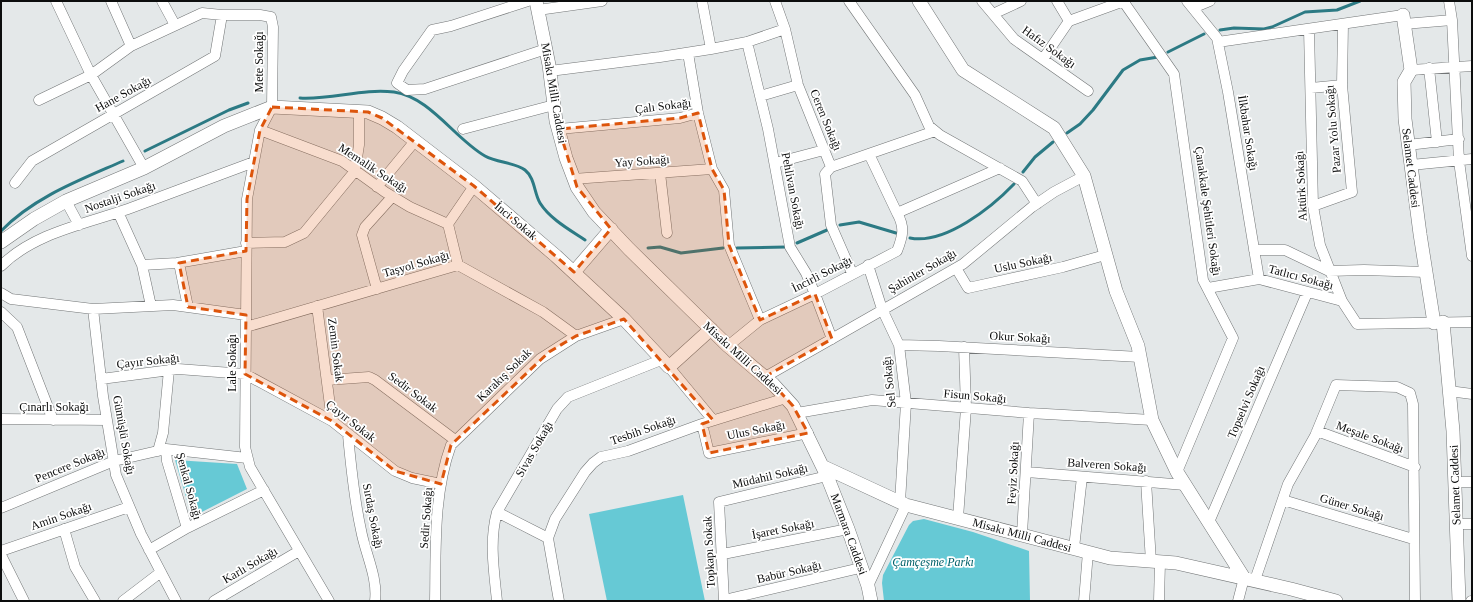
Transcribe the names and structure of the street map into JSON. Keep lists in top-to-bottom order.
{
  "streets": {
    "street": [
      "Hafız Sokağı",
      "Mete Sokağı",
      "Misakı Milli Caddesi",
      "Hane Sokağı",
      "Çalı Sokağı",
      "Ceren Sokağı",
      "Pazar Yolu Sokağı",
      "İlkbahar Sokağı",
      "Yay Sokağı",
      "Memalik Sokağı",
      "Selamet Caddesi",
      "Aktürk Sokağı",
      "Pehlivan Sokağı",
      "Nostalji Sokağı",
      "Çanakkale Şehitleri Sokağı",
      "İnci Sokak",
      "Uslu Sokağı",
      "Taşyol Sokağı",
      "Şahinler Sokağı",
      "İncirli Sokağı",
      "Tatlıcı Sokağı",
      "Okur Sokağı",
      "Zemin Sokak",
      "Çayır Sokağı",
      "Lale Sokağı",
      "Karakış Sokak",
      "Sel Sokağı",
      "Sedir Sokak",
      "Fisun Sokağı",
      "Topselvi Sokağı",
      "Çınarlı Sokağı",
      "Çayır Sokak",
      "Tesbih Sokağı",
      "Ulus Sokağı",
      "Gümüşlü Sokağı",
      "Meşale Sokağı",
      "Sivas Sokağı",
      "Pencere Sokağı",
      "Balveren Sokağı",
      "Feyiz Sokağı",
      "Müdahil Sokağı",
      "Şenkal Sokağı",
      "Güner Sokağı",
      "Amin Sokağı",
      "Sırdaş Sokağı",
      "Sedir Sokağı",
      "İşaret Sokağı",
      "Marmara Caddesi",
      "Topkapı Sokak",
      "Karlı Sokağı",
      "Babür Sokağı"
    ]
  },
  "crossings": [
    ["Mete Sokağı", "Hane Sokağı"],
    ["Mete Sokağı", "İnci Sokak"],
    ["Mete Sokağı", "Lale Sokağı"],
    ["Misakı Milli Caddesi", "Çalı Sokağı"],
    ["Misakı Milli Caddesi", "Yay Sokağı"],
    ["Misakı Milli Caddesi", "Şahinler Sokağı"],
    ["Misakı Milli Caddesi", "İncirli Sokağı"],
    ["Misakı Milli Caddesi", "Sel Sokağı"],
    ["Misakı Milli Caddesi", "Fisun Sokağı"],
    ["Misakı Milli Caddesi", "Tesbih Sokağı"],
    ["Misakı Milli Caddesi", "Ulus Sokağı"],
    ["Misakı Milli Caddesi", "Sivas Sokağı"],
    ["Misakı Milli Caddesi", "Feyiz Sokağı"],
    ["Misakı Milli Caddesi", "Müdahil Sokağı"],
    ["Misakı Milli Caddesi", "Marmara Caddesi"],
    ["Çalı Sokağı", "Yay Sokağı"],
    ["Çalı Sokağı", "İncirli Sokağı"],
    ["Ceren Sokağı", "İncirli Sokağı"],
    ["Pazar Yolu Sokağı", "Aktürk Sokağı"],
    ["İlkbahar Sokağı", "Tatlıcı Sokağı"],
    ["Memalik Sokağı", "Lale Sokağı"],
    ["Selamet Caddesi", "Tatlıcı Sokağı"],
    ["Aktürk Sokağı", "Tatlıcı Sokağı"],
    ["Pehlivan Sokağı", "Şahinler Sokağı"],
    ["Pehlivan Sokağı", "İncirli Sokağı"],
    ["Nostalji Sokağı", "Lale Sokağı"],
    ["Çanakkale Şehitleri Sokağı", "Tatlıcı Sokağı"],
    ["İnci Sokak", "Lale Sokağı"],
    ["İnci Sokak", "Tesbih Sokağı"],
    ["İnci Sokak", "Sivas Sokağı"],
    ["Uslu Sokağı", "Şahinler Sokağı"],
    ["Taşyol Sokağı", "Zemin Sokak"],
    ["Taşyol Sokağı", "Lale Sokağı"],
    ["Taşyol Sokağı", "Karakış Sokak"],
    ["Şahinler Sokağı", "Sel Sokağı"],
    ["İncirli Sokağı", "Sel Sokağı"],
    ["Tatlıcı Sokağı", "Topselvi Sokağı"],
    ["Okur Sokağı", "Sel Sokağı"],
    ["Zemin Sokak", "Sedir Sokak"],
    ["Zemin Sokak", "Çayır Sokak"],
    ["Çayır Sokağı", "Lale Sokağı"],
    ["Çayır Sokağı", "Çayır Sokak"],
    ["Çayır Sokağı", "Gümüşlü Sokağı"],
    ["Çayır Sokağı", "Şenkal Sokağı"],
    ["Lale Sokağı", "Çayır Sokak"],
    ["Lale Sokağı", "Pencere Sokağı"],
    ["Lale Sokağı", "Karlı Sokağı"],
    ["Karakış Sokak", "Sedir Sokak"],
    ["Karakış Sokak", "Sedir Sokağı"],
    ["Sel Sokağı", "Fisun Sokağı"],
    ["Sel Sokağı", "Marmara Caddesi"],
    ["Sedir Sokak", "Sedir Sokağı"],
    ["Fisun Sokağı", "Feyiz Sokağı"],
    ["Çınarlı Sokağı", "Gümüşlü Sokağı"],
    ["Çayır Sokak", "Sırdaş Sokağı"],
    ["Çayır Sokak", "Sedir Sokağı"],
    ["Tesbih Sokağı", "Ulus Sokağı"],
    ["Gümüşlü Sokağı", "Pencere Sokağı"],
    ["Gümüşlü Sokağı", "Amin Sokağı"],
    ["Pencere Sokağı", "Şenkal Sokağı"],
    ["Balveren Sokağı", "Feyiz Sokağı"],
    ["Müdahil Sokağı", "Marmara Caddesi"],
    ["Müdahil Sokağı", "Topkapı Sokak"],
    ["İşaret Sokağı", "Marmara Caddesi"],
    ["İşaret Sokağı", "Topkapı Sokak"],
    ["Marmara Caddesi", "Babür Sokağı"],
    ["Topkapı Sokak", "Babür Sokağı"]
  ],
  "parks": ["Çamçeşme Parkı"]
}
